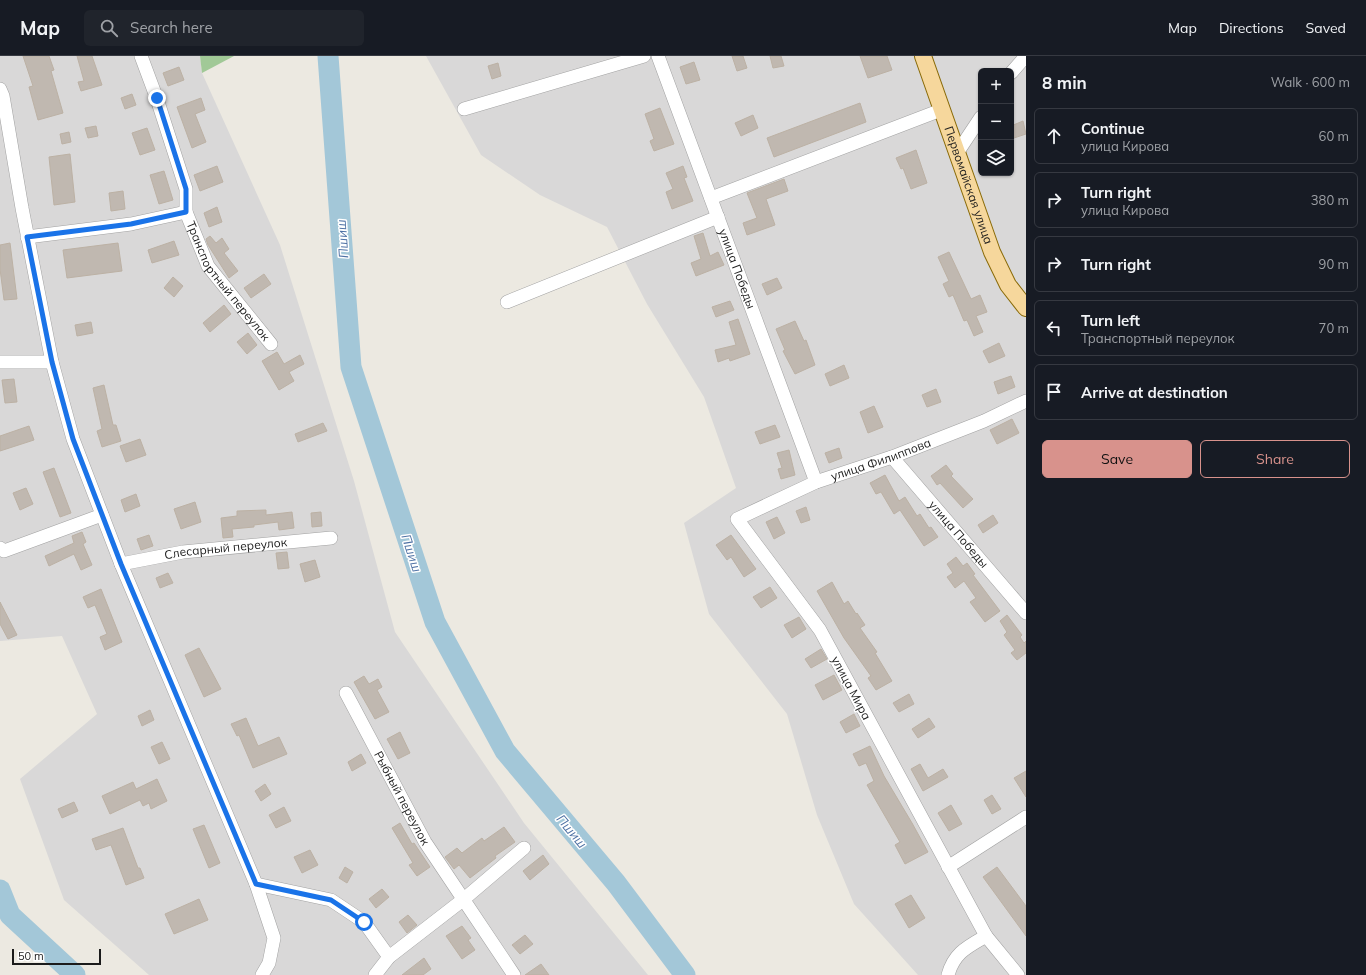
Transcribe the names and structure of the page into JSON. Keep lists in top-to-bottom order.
{
  "streets": {
    "main road": ["Первомайская улица"],
    "street": [
      "улица Победы",
      "Транспортный переулок",
      "улица Филиппова",
      "Слесарный переулок",
      "улица Мира",
      "Рыбный переулок"
    ]
  },
  "crossings": [
    ["улица Победы", "улица Филиппова"],
    ["улица Филиппова", "улица Мира"]
  ],
  "water": ["Пшиш"],
  "scale_bar": "50 m",
  "page": {
    "header": "Map",
    "search": "Search here",
    "nav": ["Map", "Directions", "Saved"],
    "heading": ["8 min", "Walk · 600 m"],
    "map_buttons": ["+", "−"],
    "list": [
      ["Continue", "улица Кирова", "60 m"],
      ["Turn right", "улица Кирова", "380 m"],
      ["Turn right", "90 m"],
      ["Turn left", "Транспортный переулок", "70 m"],
      "Arrive at destination"
    ],
    "buttons": ["Save", "Share"],
    "scale": "50 m"
  }
}
